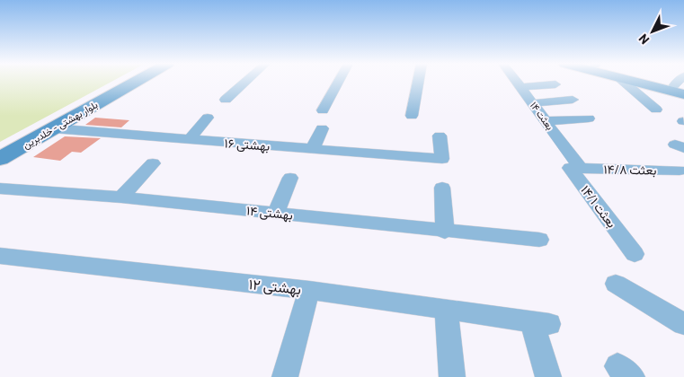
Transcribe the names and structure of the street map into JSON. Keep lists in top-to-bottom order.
{
  "streets": {
    "main road": ["بلوار بهشتی - خلدبرین"],
    "street": [
      "بعثت ۱۴",
      "۱۶ بهشتی",
      "۱۴/۸ بعثت",
      "۱۴/۱ بعثت",
      "۱۴ بهشتی",
      "۱۲ بهشتی"
    ]
  },
  "crossings": [
    ["بعثت ۱۴", "۱۴/۸ بعثت"],
    ["بعثت ۱۴", "۱۴/۱ بعثت"],
    ["بلوار بهشتی - خلدبرین", "۱۶ بهشتی"],
    ["۱۴/۸ بعثت", "۱۴/۱ بعثت"]
  ],
  "north": "bottom left"
}
